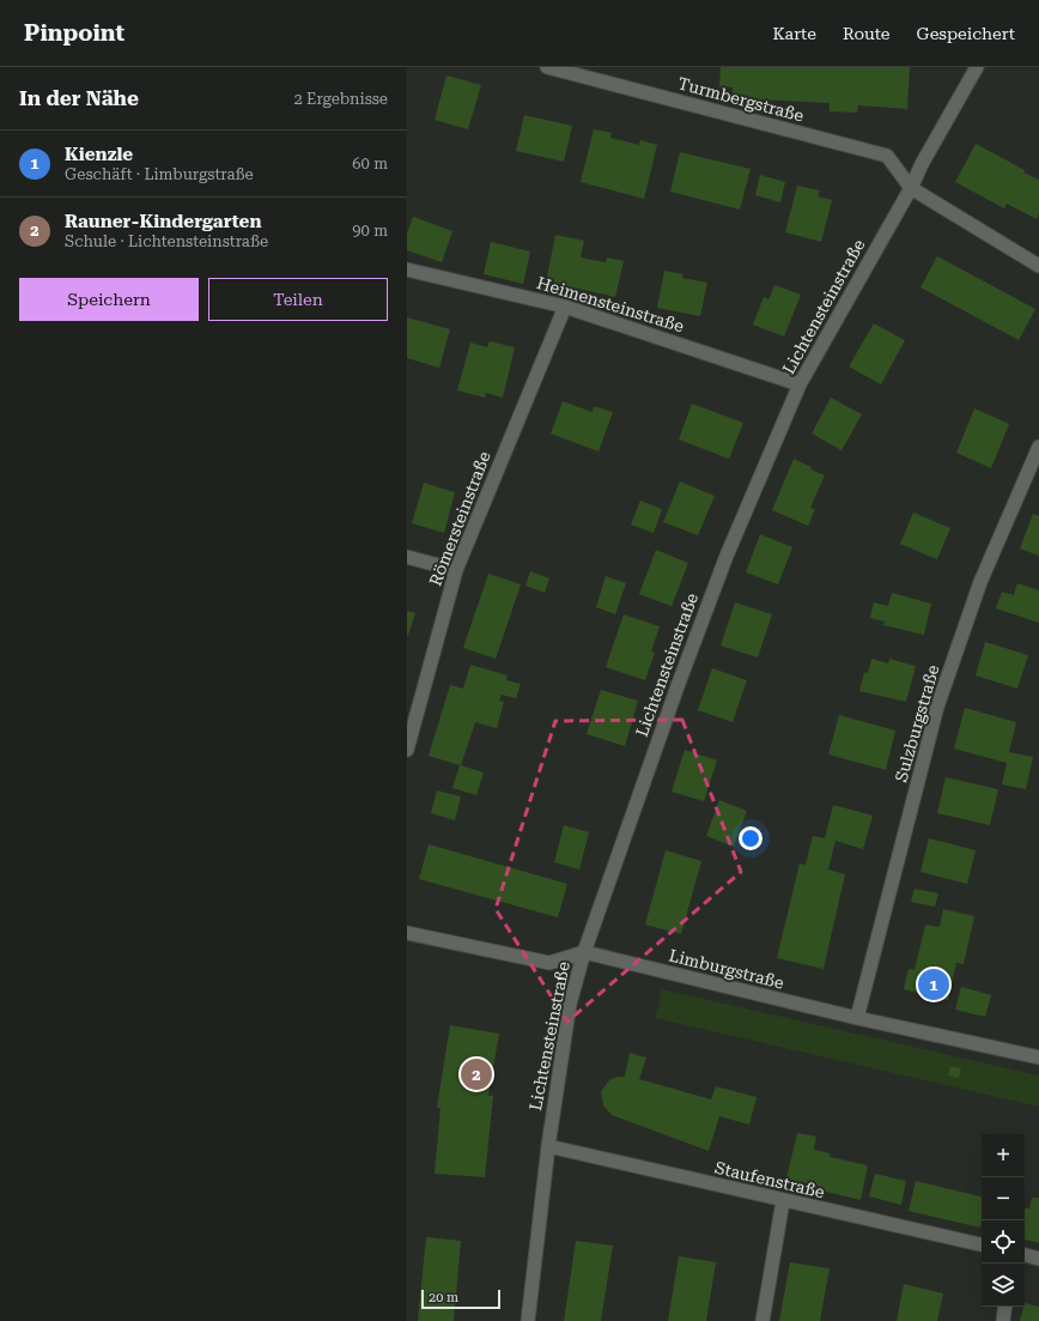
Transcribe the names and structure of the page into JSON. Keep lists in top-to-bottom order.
{
  "streets": {
    "street": [
      "Turmbergstraße",
      "Heimensteinstraße",
      "Lichtensteinstraße",
      "Römersteinstraße",
      "Sulzburgstraße",
      "Limburgstraße",
      "Staufenstraße"
    ]
  },
  "crossings": [
    ["Turmbergstraße", "Lichtensteinstraße"],
    ["Heimensteinstraße", "Lichtensteinstraße"],
    ["Heimensteinstraße", "Römersteinstraße"],
    ["Lichtensteinstraße", "Limburgstraße"],
    ["Lichtensteinstraße", "Staufenstraße"],
    ["Sulzburgstraße", "Limburgstraße"]
  ],
  "scale_bar": "20 m",
  "page": {
    "header": "Pinpoint",
    "nav": ["Karte", "Route", "Gespeichert"],
    "heading": ["In der Nähe", "2 Ergebnisse"],
    "list": [
      {
        "mark": "1",
        "name": "Kienzle",
        "note": "Geschäft · Limburgstraße",
        "value": "60 m"
      },
      {
        "mark": "2",
        "name": "Rauner-Kindergarten",
        "note": "Schule · Lichtensteinstraße",
        "value": "90 m"
      }
    ],
    "buttons": ["Speichern", "Teilen"],
    "pins": ["1", "2"],
    "map_buttons": ["+", "−"],
    "scale": "20 m"
  }
}
